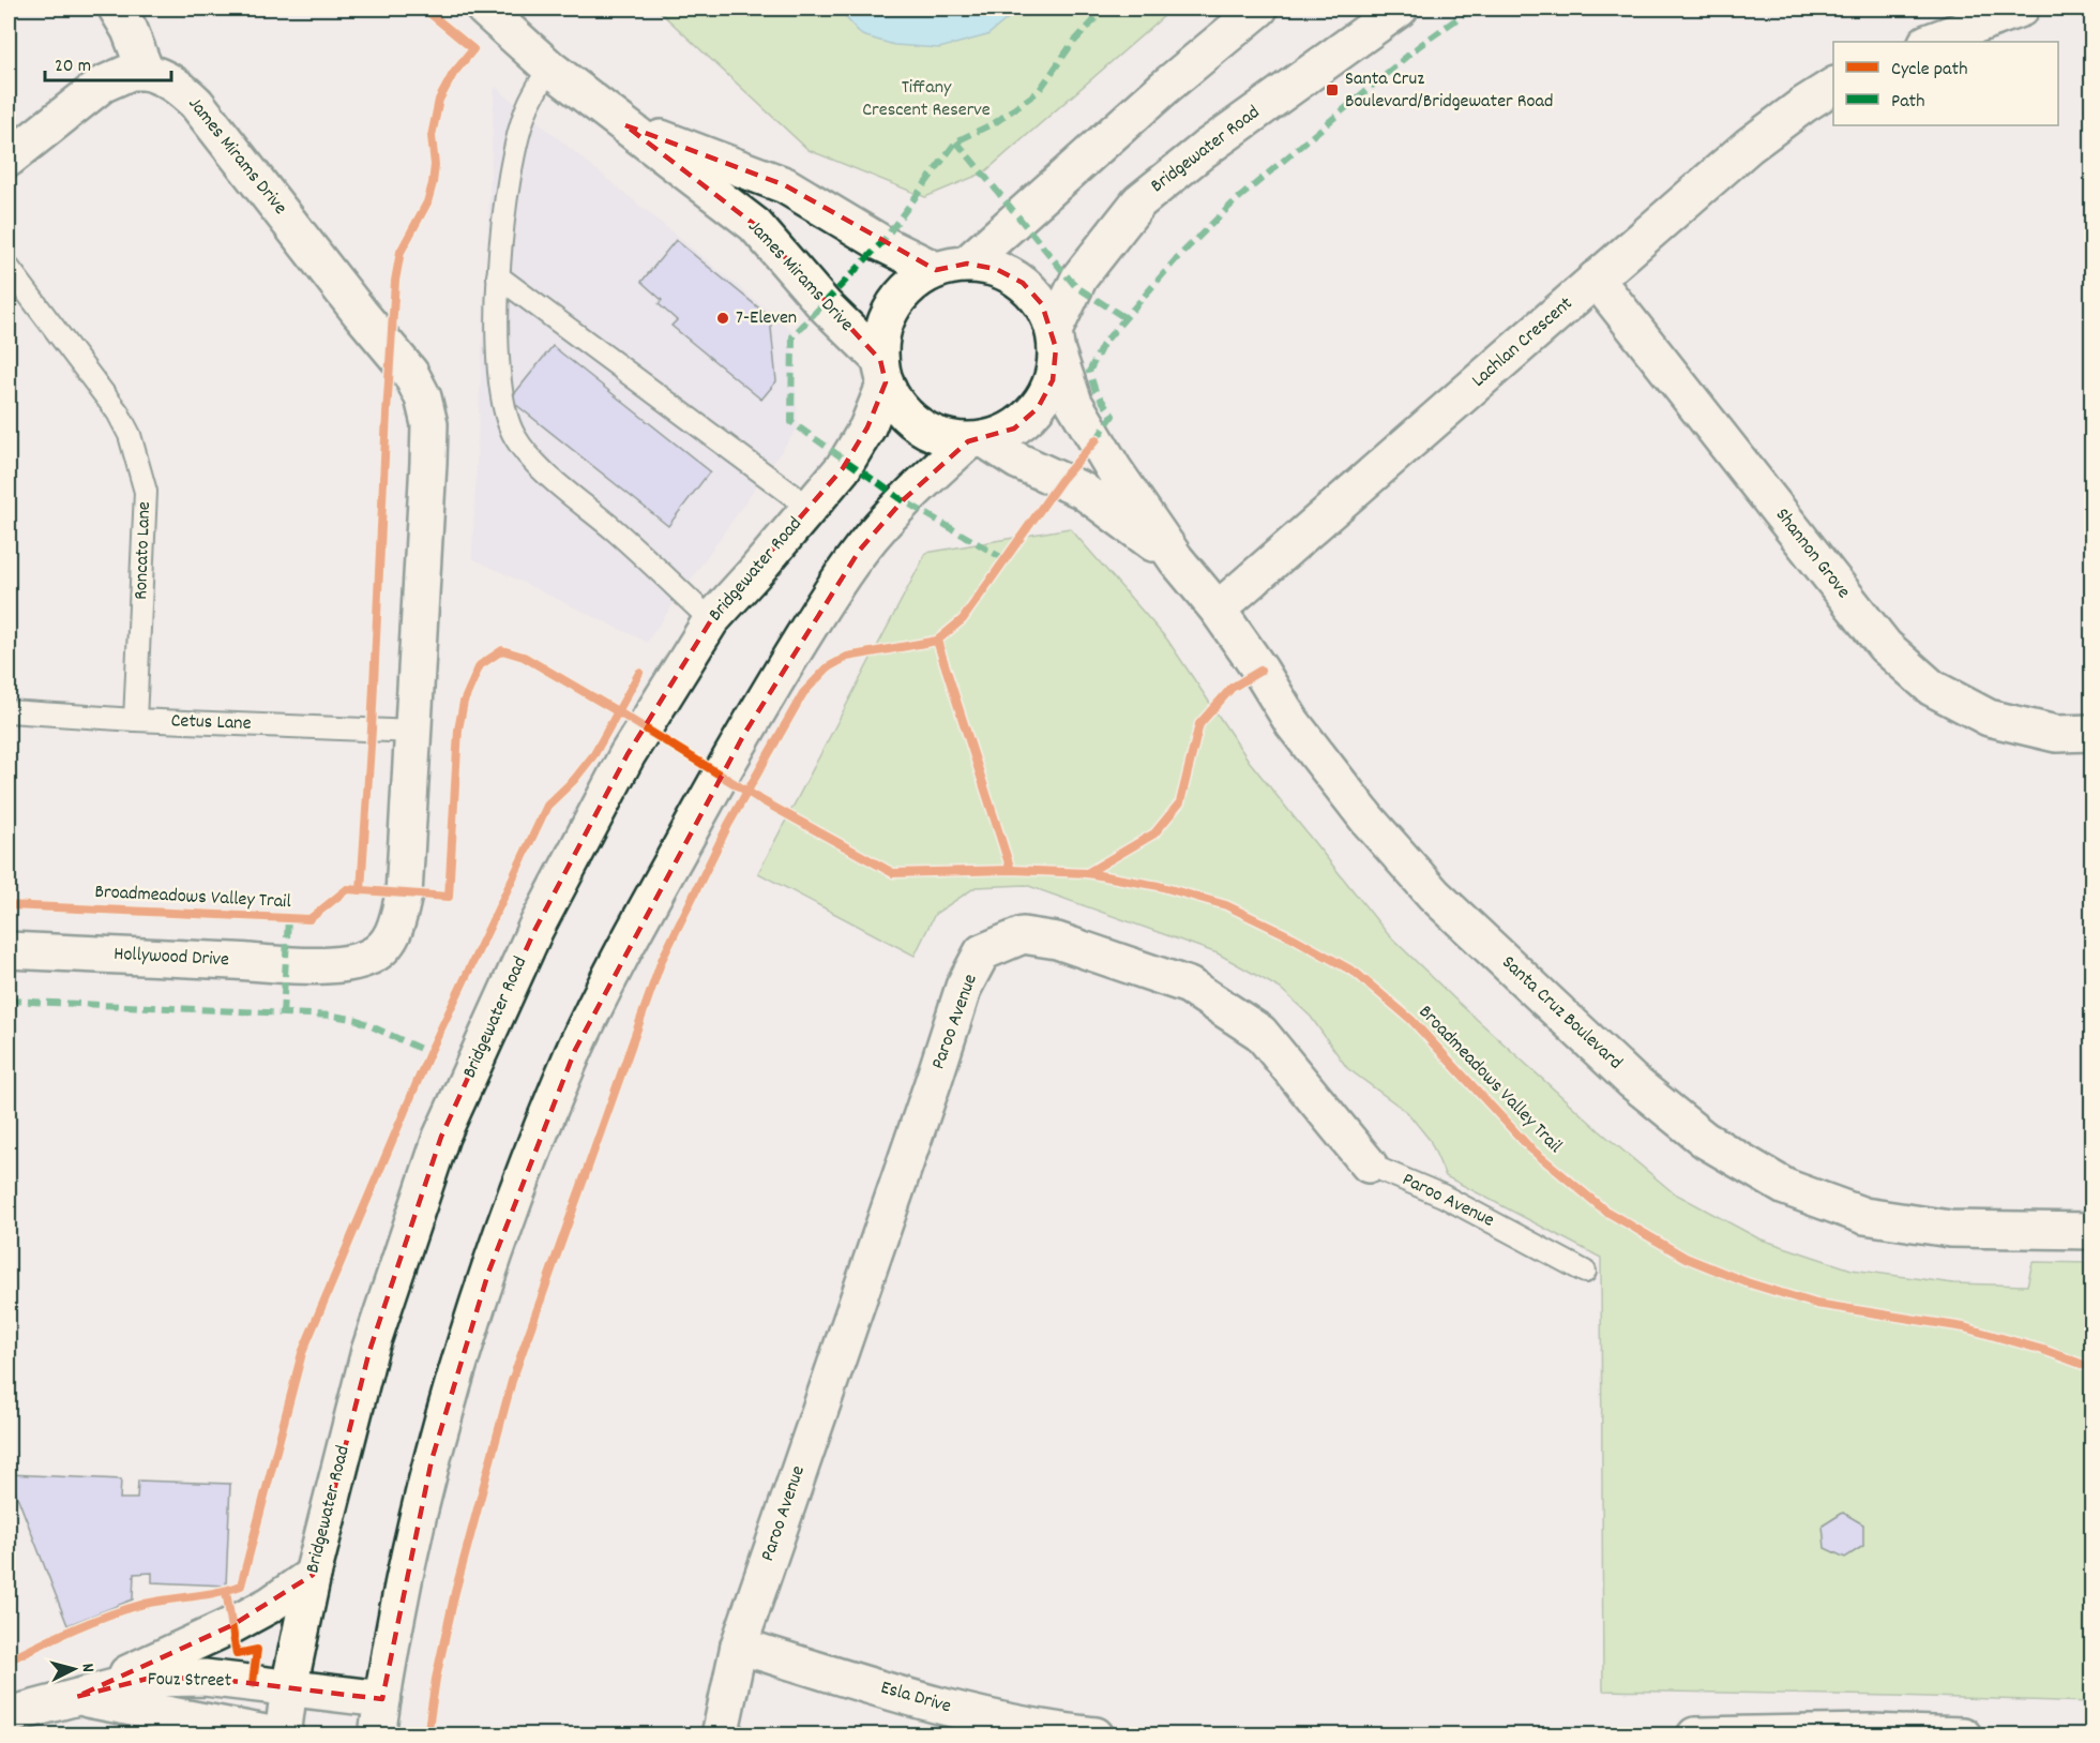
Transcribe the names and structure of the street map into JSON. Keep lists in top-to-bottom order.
{
  "streets": {
    "street": [
      "Bridgewater Road",
      "James Mirams Drive",
      "Lachlan Crescent",
      "Shannon Grove",
      "Hollywood Drive",
      "Santa Cruz Boulevard",
      "Paroo Avenue",
      "Fouz Street",
      "Esla Drive"
    ],
    "lane": ["Roncato Lane", "Cetus Lane"],
    "cycle path": ["Broadmeadows Valley Trail"]
  },
  "crossings": [
    ["Bridgewater Road", "James Mirams Drive"],
    ["Bridgewater Road", "Santa Cruz Boulevard"],
    ["Bridgewater Road", "Fouz Street"],
    ["James Mirams Drive", "Cetus Lane"],
    ["James Mirams Drive", "Hollywood Drive"],
    ["James Mirams Drive", "Santa Cruz Boulevard"],
    ["Lachlan Crescent", "Shannon Grove"],
    ["Lachlan Crescent", "Santa Cruz Boulevard"],
    ["Roncato Lane", "Cetus Lane"],
    ["Cetus Lane", "Hollywood Drive"],
    ["Paroo Avenue", "Esla Drive"]
  ],
  "parks": ["Tiffany Crescent Reserve"],
  "places": {
    "transit": ["Santa Cruz Boulevard/Bridgewater Road"],
    "other": ["7-Eleven"]
  },
  "legend": ["Cycle path", "Path"],
  "scale_bar": "20 m",
  "north": "right"
}
